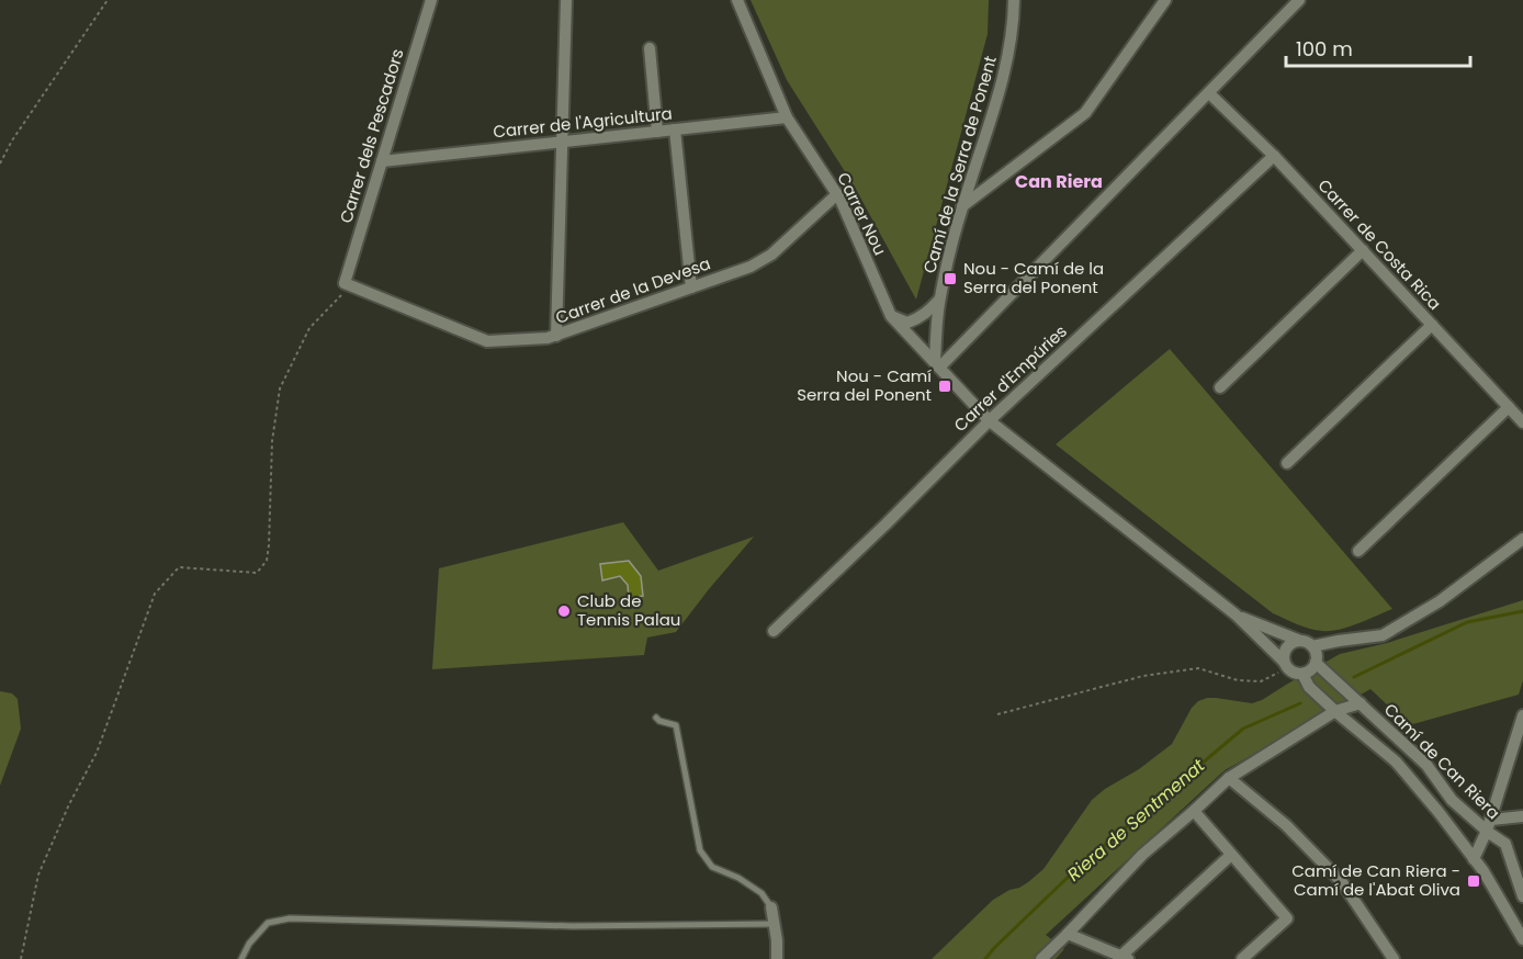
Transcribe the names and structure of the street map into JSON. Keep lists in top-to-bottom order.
{
  "streets": {
    "street": [
      "Carrer de l'Agricultura",
      "Carrer dels Pescadors",
      "Camí de la Serra de Ponent",
      "Carrer Nou",
      "Carrer de Costa Rica",
      "Carrer de la Devesa",
      "Carrer d'Empúries",
      "Camí de Can Riera"
    ]
  },
  "crossings": [
    ["Carrer de l'Agricultura", "Carrer dels Pescadors"],
    ["Carrer de l'Agricultura", "Carrer Nou"],
    ["Carrer dels Pescadors", "Carrer de la Devesa"],
    ["Camí de la Serra de Ponent", "Carrer Nou"],
    ["Carrer Nou", "Carrer de la Devesa"],
    ["Carrer Nou", "Carrer d'Empúries"],
    ["Carrer de Costa Rica", "Carrer d'Empúries"]
  ],
  "districts": ["Can Riera"],
  "water": ["Riera de Sentmenat"],
  "places": {
    "transit": ["Nou - Camí de la Serra del Ponent", "Nou - Camí Serra del Ponent", "Camí de Can Riera - Camí de l'Abat Oliva"],
    "other": ["Club de Tennis Palau"]
  },
  "scale_bar": "100 m"
}
